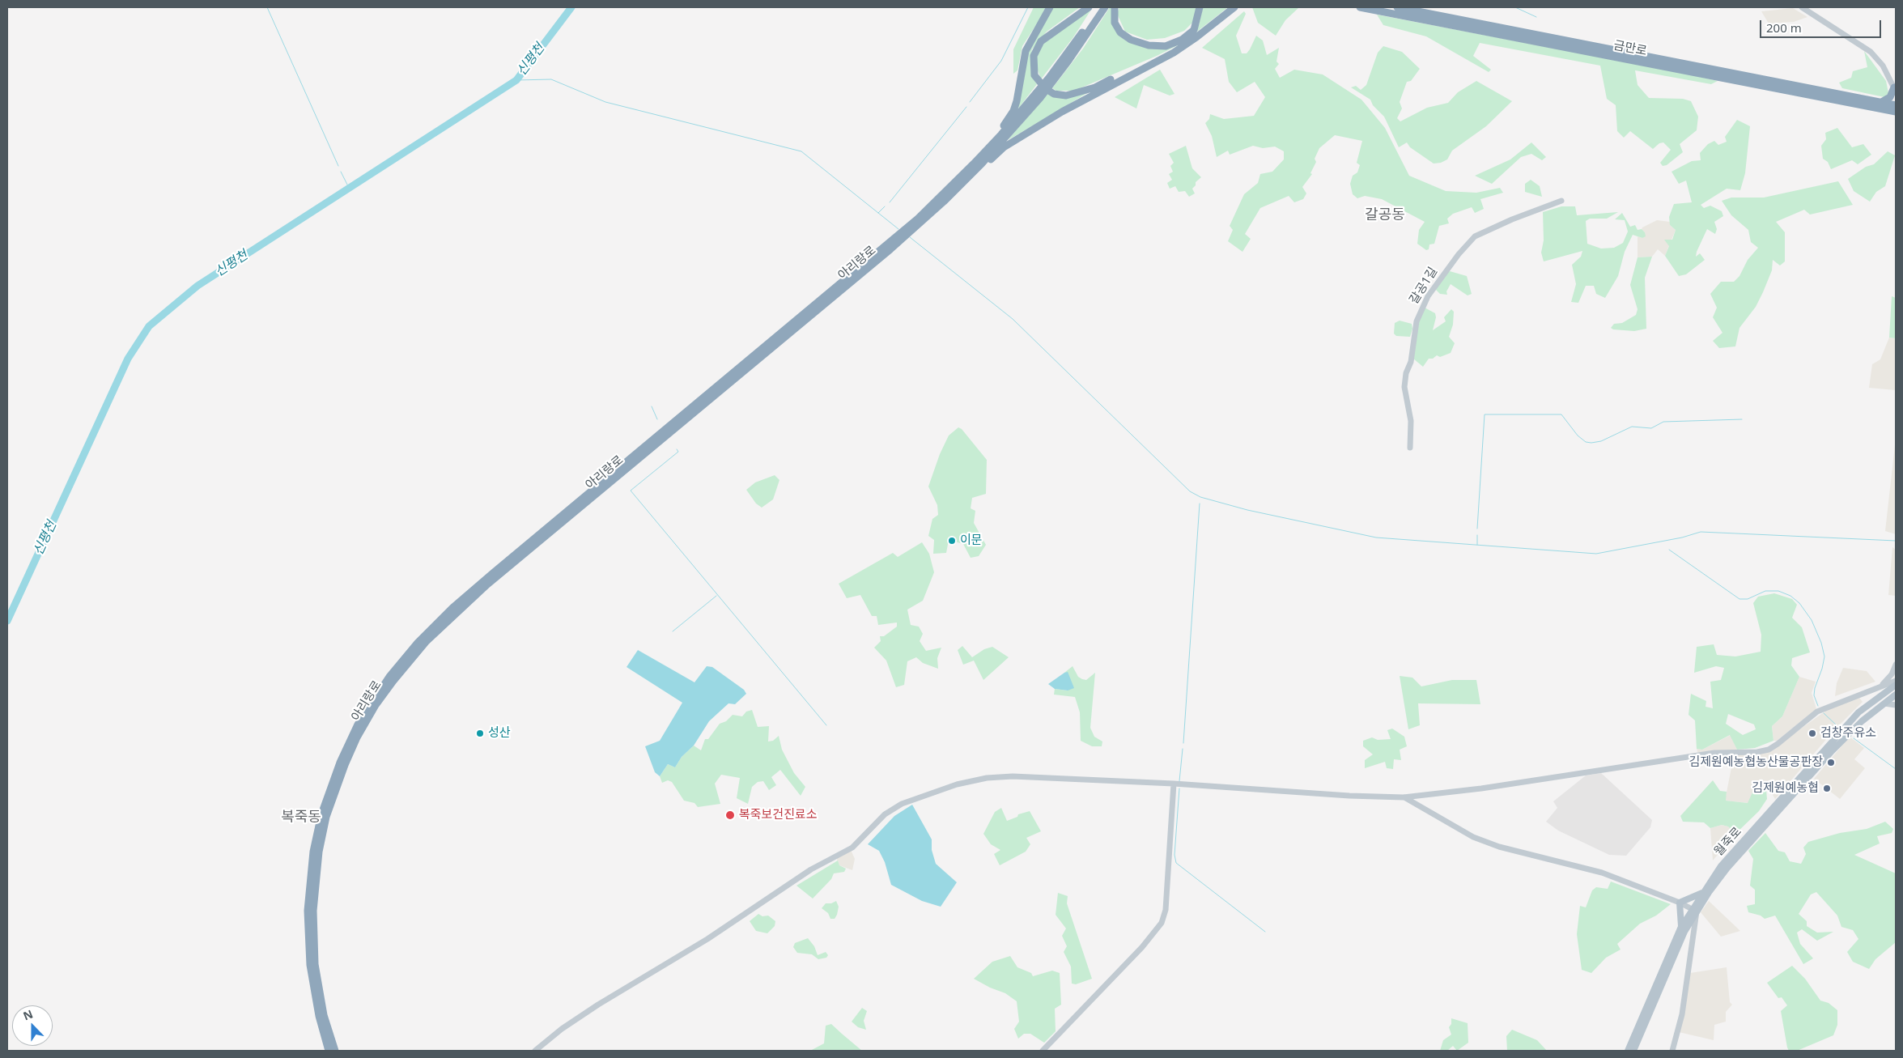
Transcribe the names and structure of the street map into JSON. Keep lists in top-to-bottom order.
{
  "streets": {
    "highway": ["금만로", "아리랑로"],
    "main road": ["월죽로"],
    "street": ["갈공1길"]
  },
  "districts": ["갈공동", "복죽동"],
  "water": ["신평천"],
  "places": [
    "이문",
    "성산",
    "검창주유소",
    "김제원예농협농산물공판장",
    "김제원예농협",
    "복죽보건진료소"
  ],
  "scale_bar": "200 m",
  "north": "top"
}
